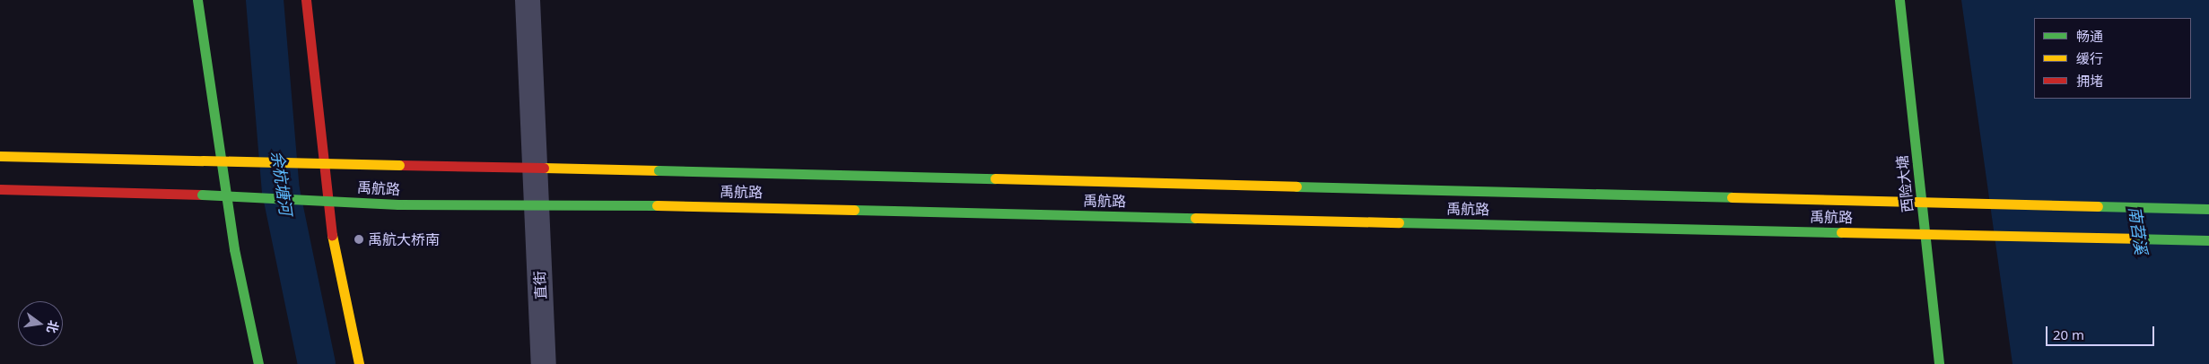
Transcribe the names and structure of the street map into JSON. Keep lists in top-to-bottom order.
{
  "streets": {
    "main road": ["西险大塘", "禹航路"],
    "street": ["直街"]
  },
  "crossings": [
    ["禹航路", "直街"]
  ],
  "water": ["余杭塘河", "南苕溪"],
  "places": ["禹航大桥南"],
  "legend": ["畅通", "缓行", "拥堵"],
  "scale_bar": "20 m",
  "north": "right"
}
